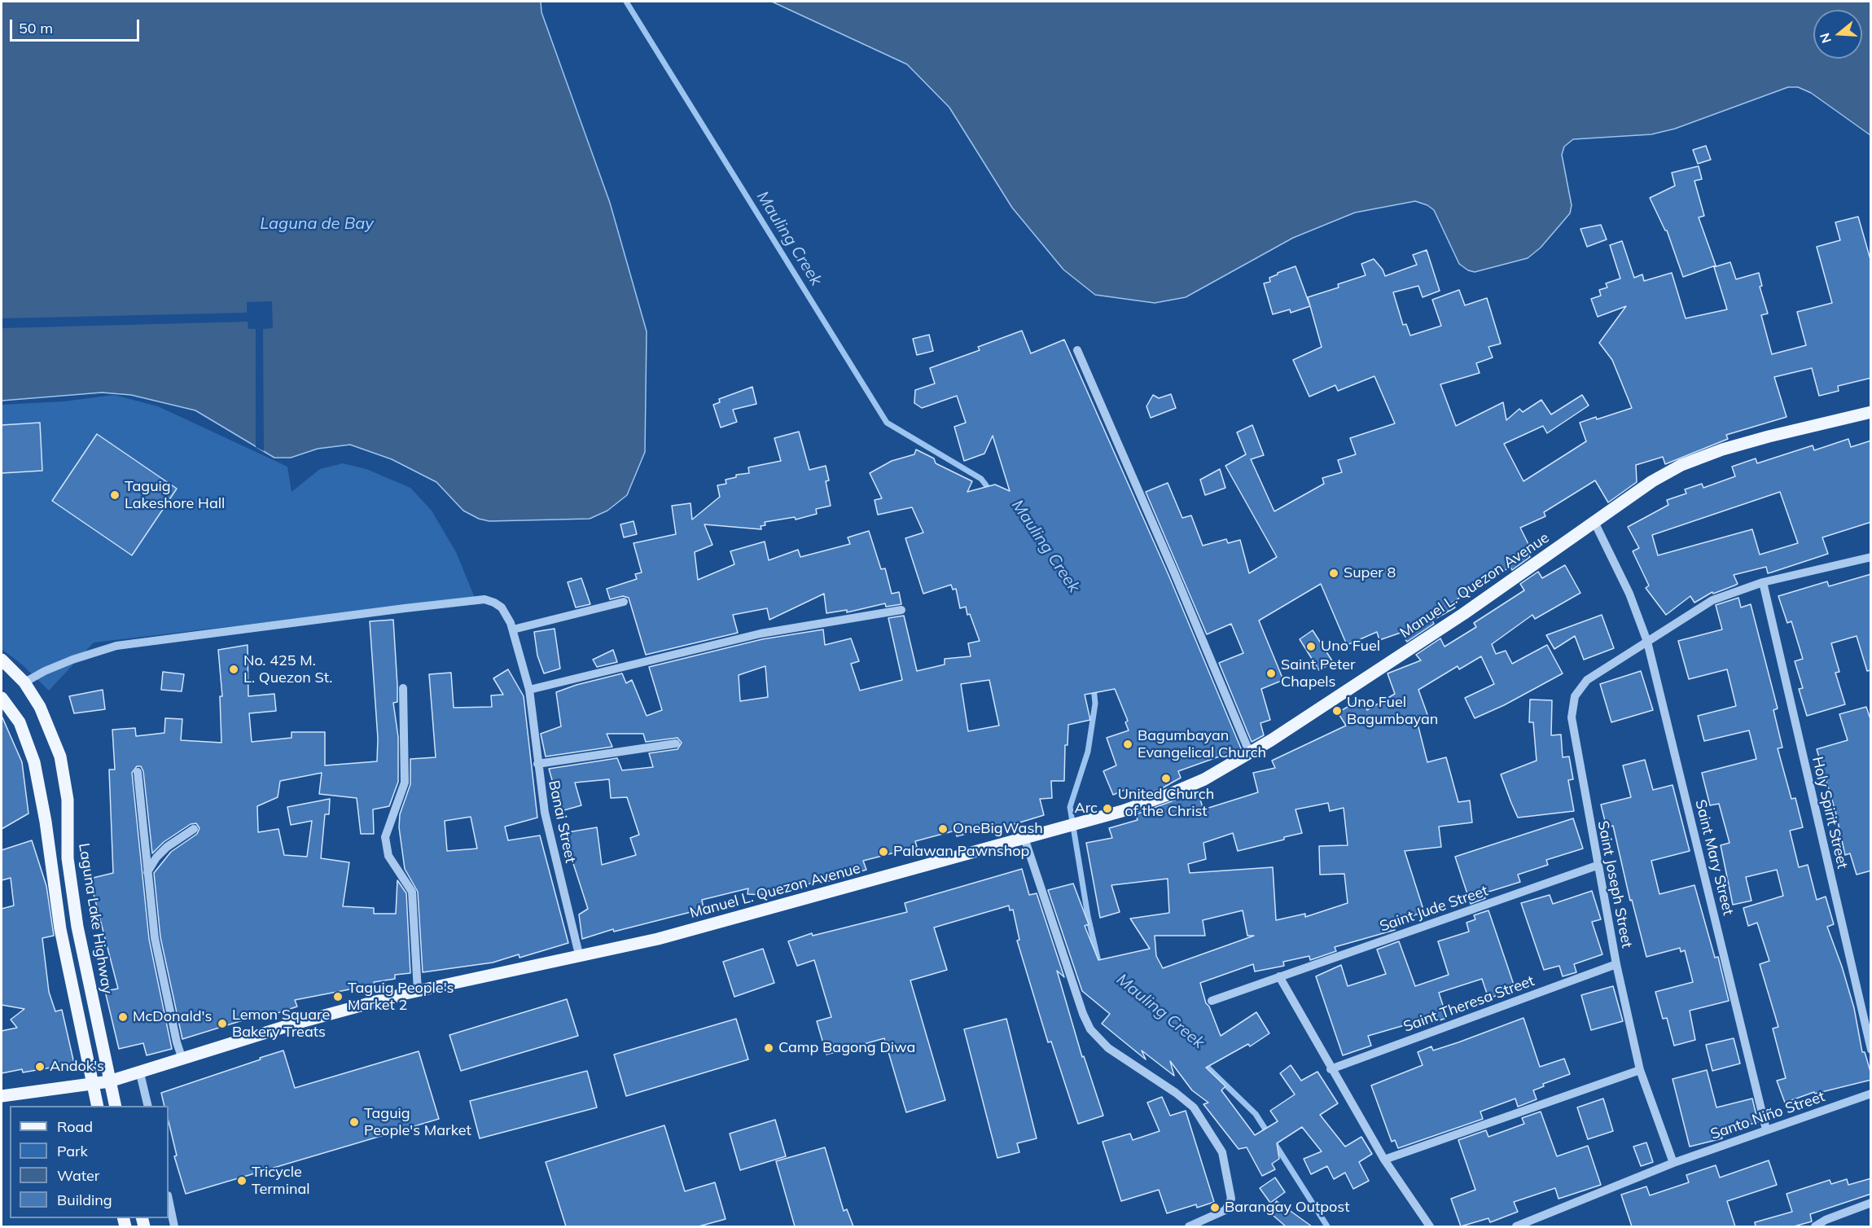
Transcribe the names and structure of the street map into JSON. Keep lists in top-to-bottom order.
{
  "streets": {
    "main road": ["Manuel L. Quezon Avenue", "Laguna Lake Highway"],
    "street": [
      "Holy Spirit Street",
      "Banai Street",
      "Saint Mary Street",
      "Saint Joseph Street",
      "Saint Jude Street",
      "Saint Theresa Street",
      "Santo Niño Street"
    ]
  },
  "crossings": [
    ["Manuel L. Quezon Avenue", "Banai Street"],
    ["Manuel L. Quezon Avenue", "Saint Mary Street"],
    ["Manuel L. Quezon Avenue", "Laguna Lake Highway"],
    ["Holy Spirit Street", "Saint Joseph Street"],
    ["Banai Street", "Laguna Lake Highway"],
    ["Saint Mary Street", "Saint Joseph Street"],
    ["Saint Mary Street", "Santo Niño Street"],
    ["Saint Joseph Street", "Saint Jude Street"],
    ["Saint Joseph Street", "Saint Theresa Street"],
    ["Saint Joseph Street", "Santo Niño Street"]
  ],
  "water": ["Laguna de Bay", "Mauling Creek"],
  "places": [
    "Taguig Lakeshore Hall",
    "Super 8",
    "Uno Fuel",
    "No. 425 M. L. Quezon St.",
    "Saint Peter Chapels",
    "Uno Fuel Bagumbayan",
    "Bagumbayan Evangelical Church",
    "United Church of the Christ",
    "Arc",
    "OneBigWash",
    "Palawan Pawnshop",
    "Taguig People's Market 2",
    "McDonald's",
    "Lemon Square Bakery Treats",
    "Camp Bagong Diwa",
    "Andok's",
    "Taguig People's Market",
    "Tricycle Terminal",
    "Barangay Outpost"
  ],
  "legend": [
    "Road",
    "Park",
    "Water",
    "Building"
  ],
  "scale_bar": "50 m",
  "north": "left"
}
